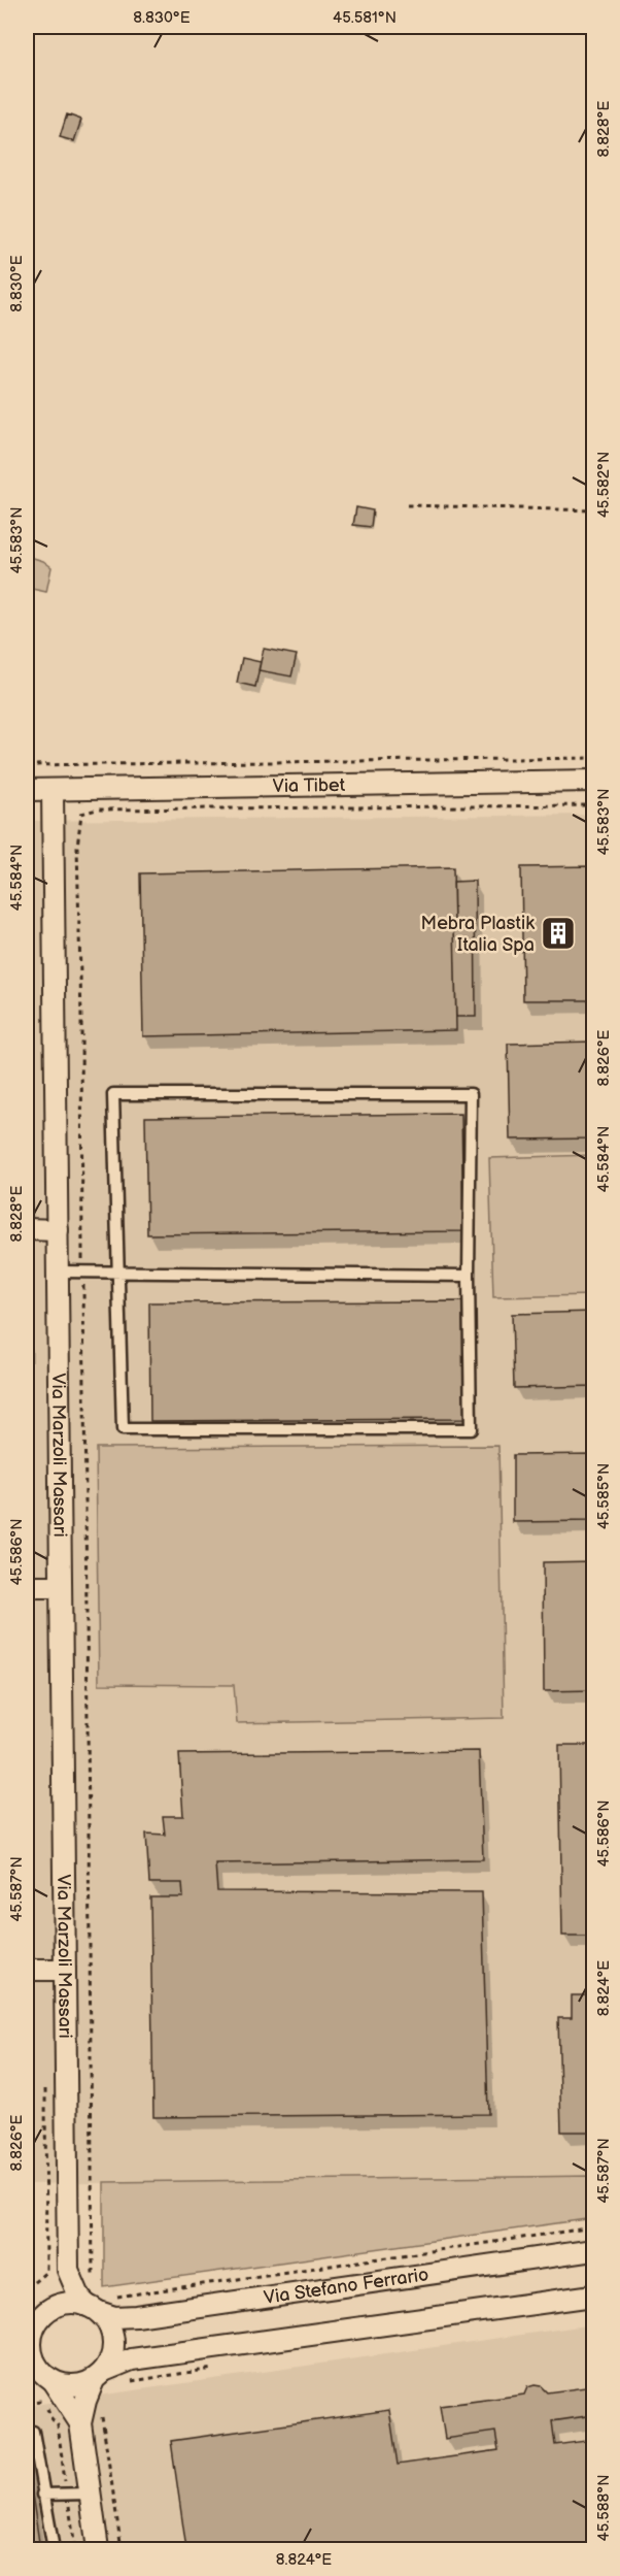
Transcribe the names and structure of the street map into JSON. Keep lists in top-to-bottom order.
{
  "streets": {
    "street": ["Via Tibet", "Via Marzoli Massari", "Via Stefano Ferrario"]
  },
  "crossings": [
    ["Via Tibet", "Via Marzoli Massari"],
    ["Via Marzoli Massari", "Via Stefano Ferrario"]
  ],
  "places": {
    "building": ["Mebra Plastik Italia Spa"]
  },
  "coordinates": [
    "8.830°E",
    "45.581°N",
    "8.828°E",
    "45.582°N",
    "45.583°N",
    "45.584°N",
    "8.826°E",
    "45.585°N",
    "45.586°N",
    "45.587°N",
    "8.824°E",
    "45.588°N"
  ]
}
